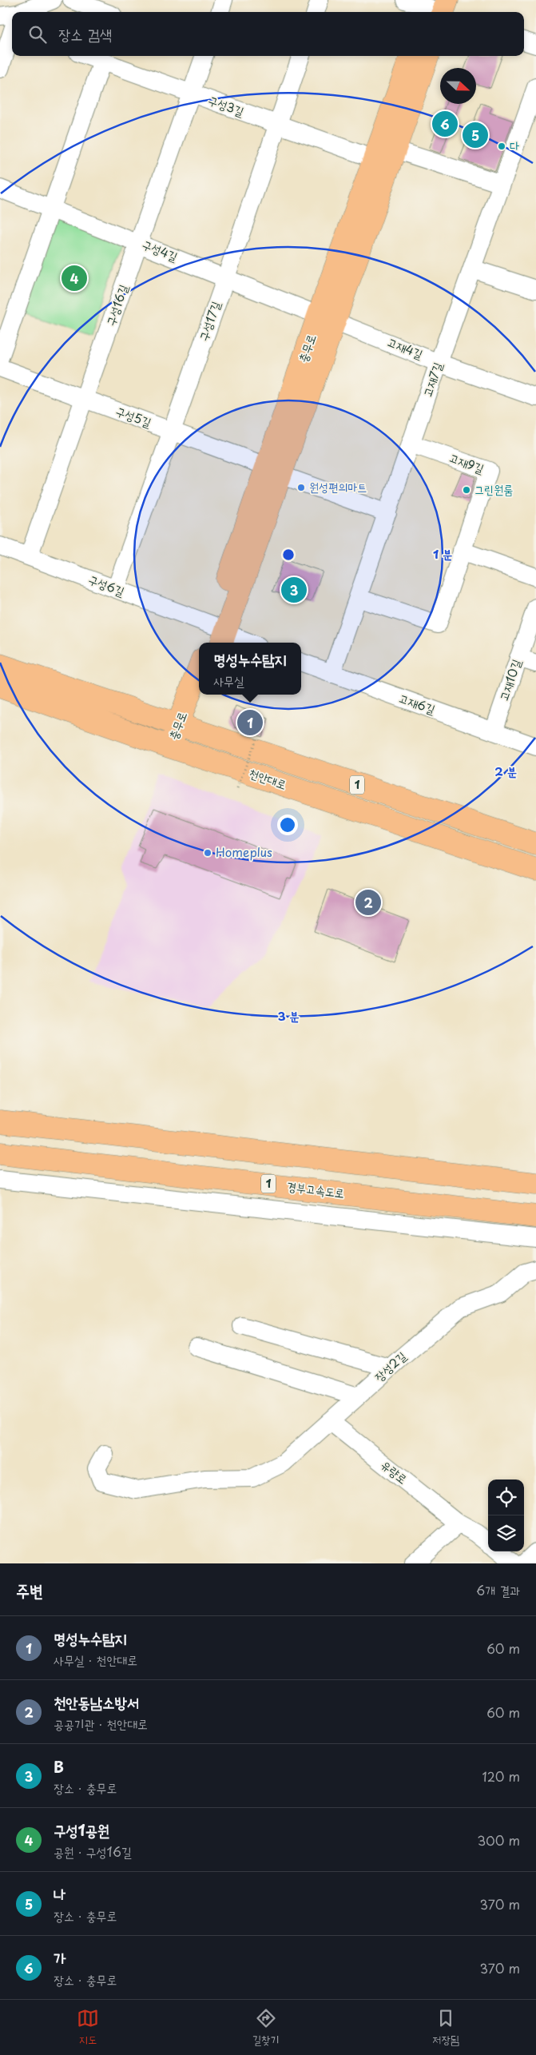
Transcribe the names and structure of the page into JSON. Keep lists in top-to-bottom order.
{
  "streets": {
    "main road": [
      "충무로",
      "천안대로",
      "1",
      "경부고속도로"
    ],
    "street": [
      "구성3길",
      "구성4길",
      "구성16길",
      "구성17길",
      "고재4길",
      "고재7길",
      "구성5길",
      "고재9길",
      "구성6길",
      "고재10길",
      "고재6길",
      "장성2길",
      "유량로"
    ]
  },
  "crossings": [
    ["구성3길", "구성16길"],
    ["구성3길", "구성17길"],
    ["구성3길", "충무로"],
    ["구성4길", "구성16길"],
    ["구성4길", "구성17길"],
    ["구성4길", "충무로"],
    ["구성4길", "고재4길"],
    ["구성16길", "구성5길"],
    ["구성16길", "구성6길"],
    ["구성17길", "구성5길"],
    ["구성17길", "구성6길"],
    ["충무로", "고재4길"],
    ["충무로", "구성5길"],
    ["충무로", "구성6길"],
    ["충무로", "천안대로"],
    ["고재4길", "고재7길"],
    ["고재7길", "고재9길"],
    ["고재7길", "고재6길"],
    ["고재10길", "고재6길"],
    ["장성2길", "유량로"]
  ],
  "places": [
    "다",
    "원성편의마트",
    "그린원룸",
    "Homeplus"
  ],
  "north": "right",
  "page": {
    "search": "장소 검색",
    "pins": [
      "6",
      "5",
      "4",
      "3",
      "1",
      "2"
    ],
    "popup": ["명성누수탐지", "사무실"],
    "heading": ["주변", "6개 결과"],
    "list": [
      {
        "mark": "1",
        "name": "명성누수탐지",
        "note": "사무실 · 천안대로",
        "value": "60 m"
      },
      {
        "mark": "2",
        "name": "천안동남소방서",
        "note": "공공기관 · 천안대로",
        "value": "60 m"
      },
      {
        "mark": "3",
        "name": "B",
        "note": "장소 · 충무로",
        "value": "120 m"
      },
      {
        "mark": "4",
        "name": "구성1공원",
        "note": "공원 · 구성16길",
        "value": "300 m"
      },
      {
        "mark": "5",
        "name": "나",
        "note": "장소 · 충무로",
        "value": "370 m"
      },
      {
        "mark": "6",
        "name": "가",
        "note": "장소 · 충무로",
        "value": "370 m"
      }
    ],
    "nav": ["지도", "길찾기", "저장됨"]
  },
  "rings": ["1 분", "2 분", "3 분"]
}
